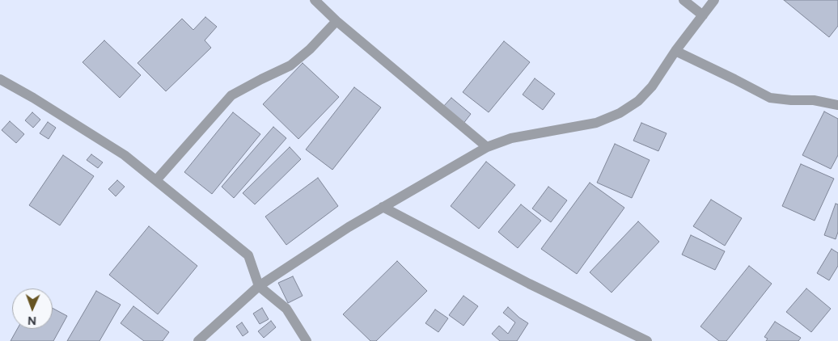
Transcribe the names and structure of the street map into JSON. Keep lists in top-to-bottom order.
{
  "north": "bottom"
}
